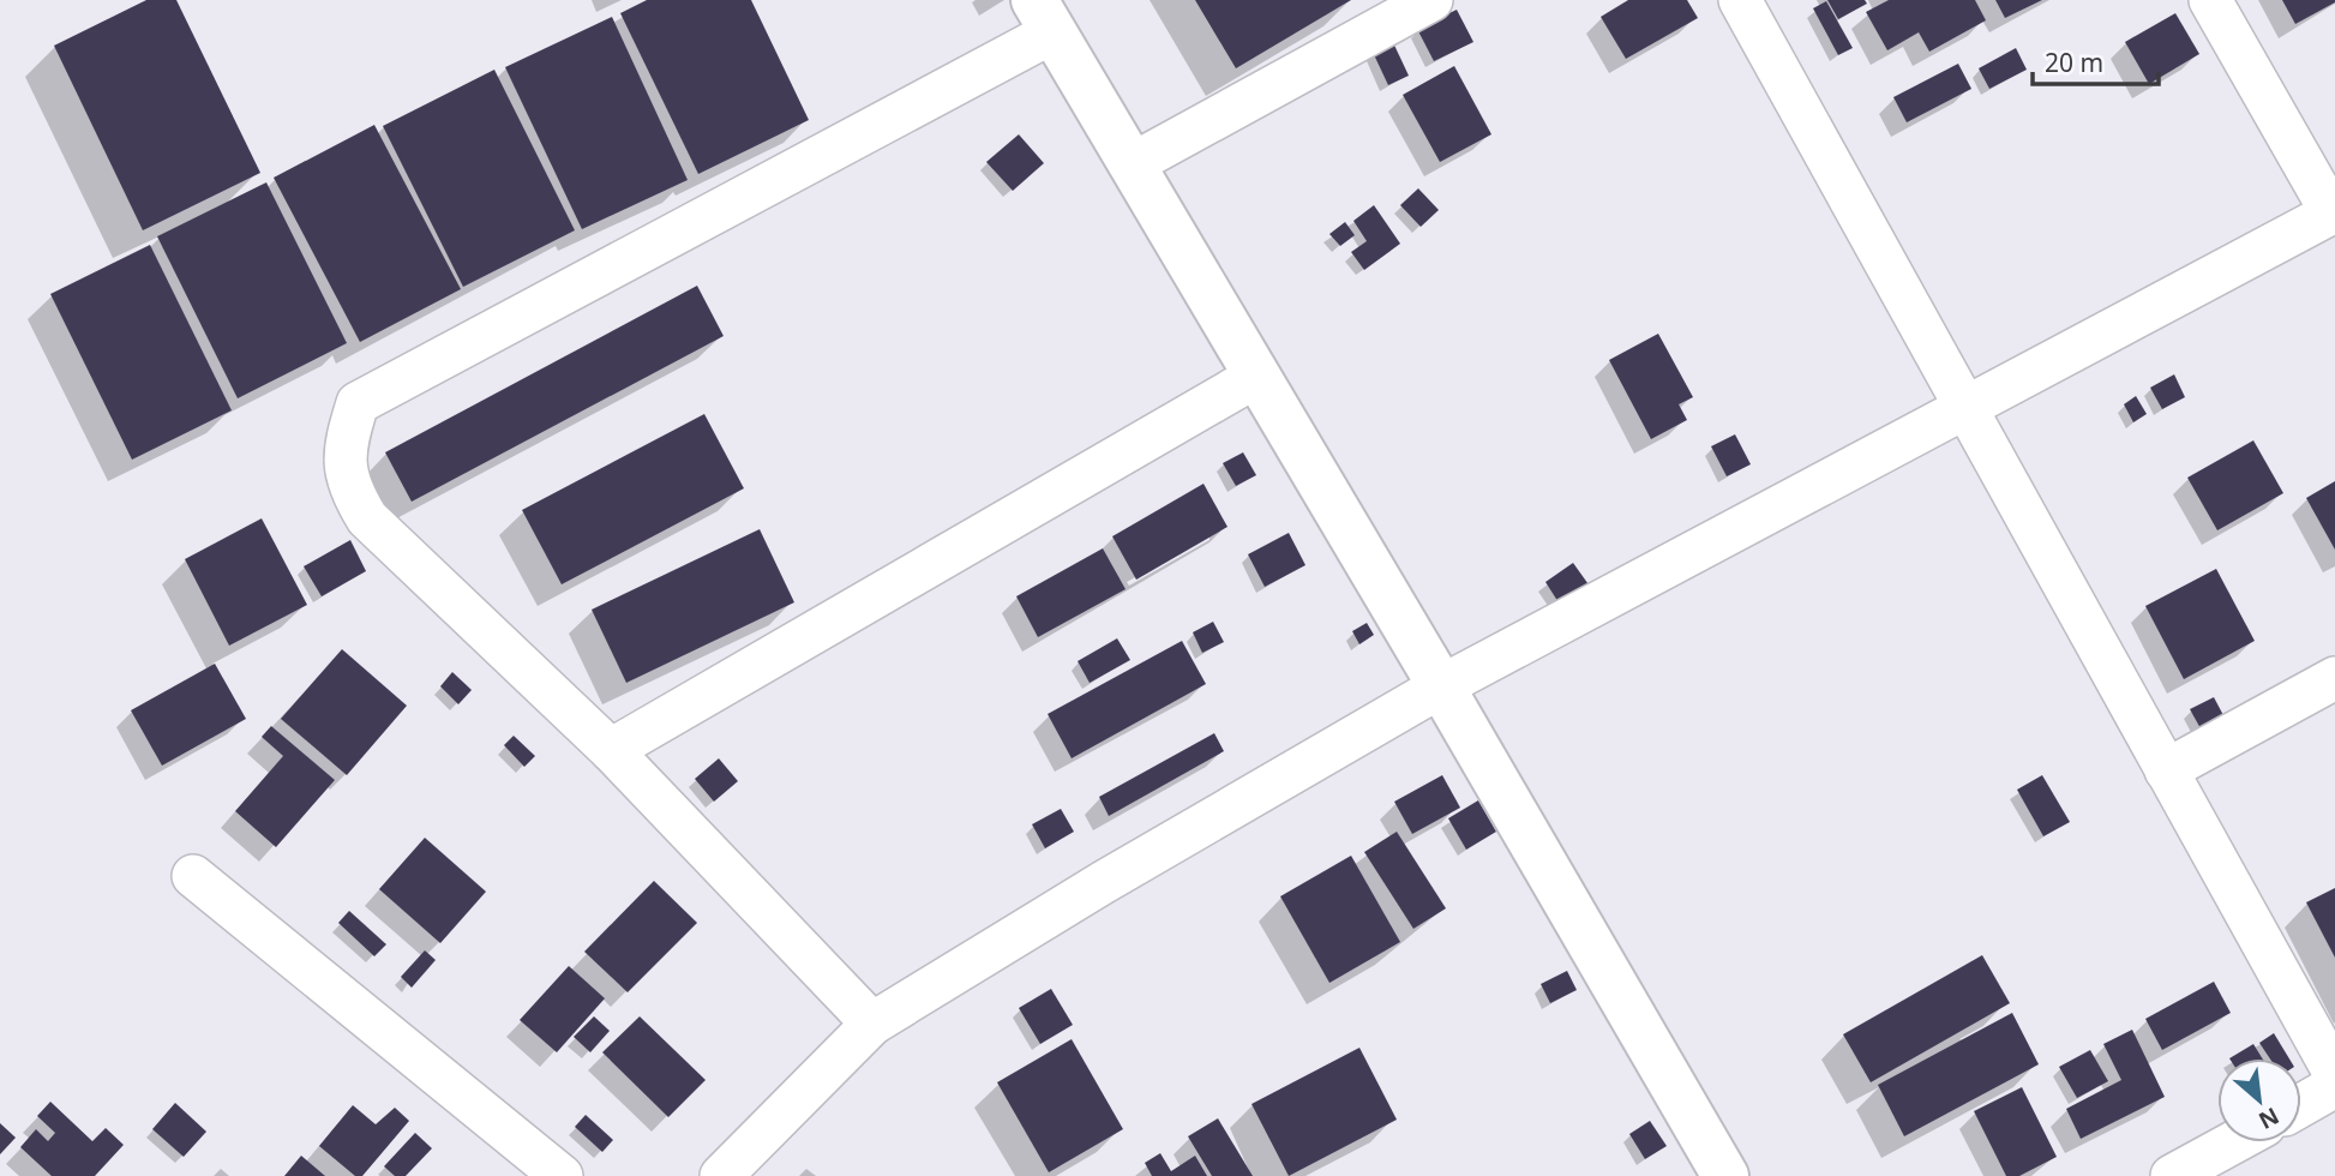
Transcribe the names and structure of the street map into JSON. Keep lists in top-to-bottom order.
{
  "scale_bar": "20 m",
  "north": "bottom right"
}
